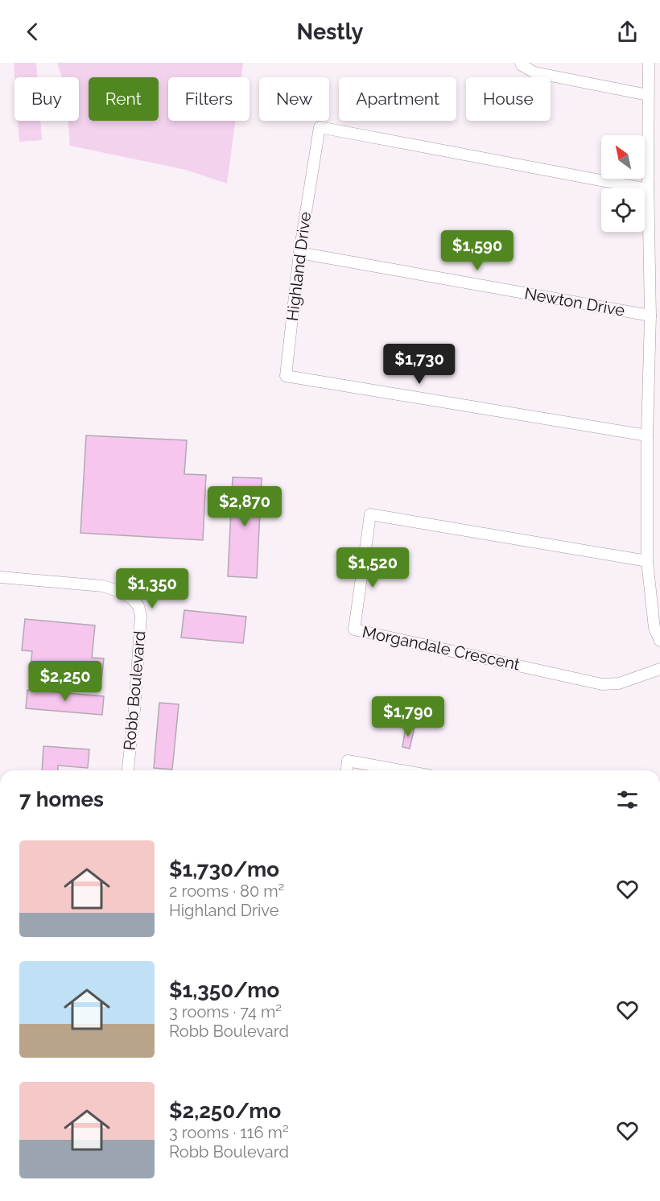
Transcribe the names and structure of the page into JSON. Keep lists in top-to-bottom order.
{
  "streets": {
    "street": [
      "Highland Drive",
      "Newton Drive",
      "Morgandale Crescent",
      "Robb Boulevard"
    ]
  },
  "crossings": [
    ["Highland Drive", "Newton Drive"]
  ],
  "north": "top left",
  "page": {
    "header": "Nestly",
    "chip": [
      "Buy",
      "Rent",
      "Filters",
      "New",
      "Apartment",
      "House"
    ],
    "price": [
      "$1,590",
      "$1,730",
      "$2,870",
      "$1,520",
      "$1,350",
      "$2,250",
      "$1,790"
    ],
    "heading": "7 homes",
    "list": [
      {
        "name": "$1,730/mo",
        "note": "2 rooms · 80 m² · Highland Drive"
      },
      {
        "name": "$1,350/mo",
        "note": "3 rooms · 74 m² · Robb Boulevard"
      },
      {
        "name": "$2,250/mo",
        "note": "3 rooms · 116 m² · Robb Boulevard"
      }
    ]
  }
}
